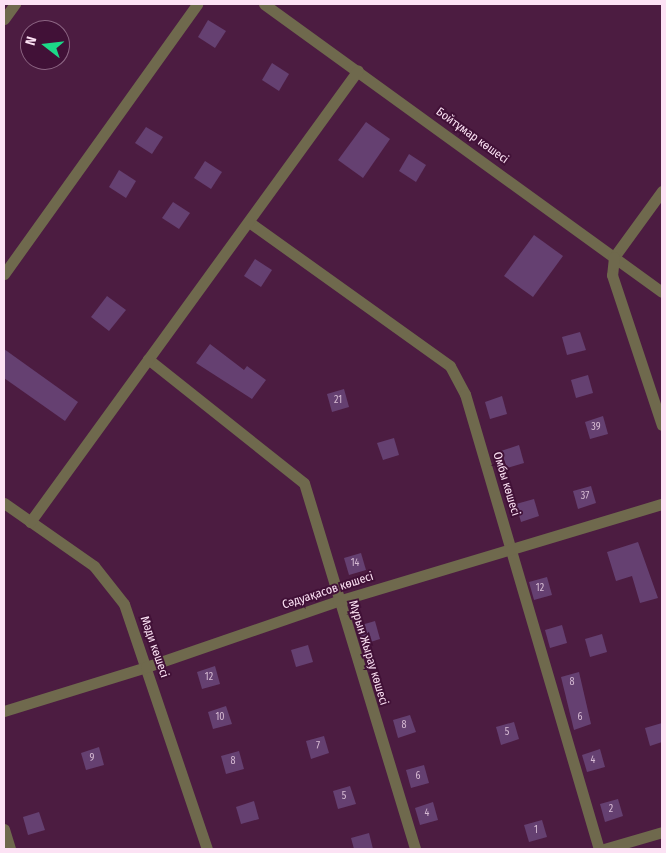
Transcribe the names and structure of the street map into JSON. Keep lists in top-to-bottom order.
{
  "streets": {
    "street": [
      "Бойтұмар көшесі",
      "Омбы көшесі",
      "Сәдуақасов көшесі",
      "Мәди көшесі",
      "Мұрын Жырау көшесі"
    ]
  },
  "crossings": [
    ["Омбы көшесі", "Сәдуақасов көшесі"],
    ["Сәдуақасов көшесі", "Мәди көшесі"],
    ["Сәдуақасов көшесі", "Мұрын Жырау көшесі"]
  ],
  "house_numbers": [
    "21",
    "39",
    "37",
    "14",
    "12",
    "12",
    "8",
    "10",
    "6",
    "8",
    "5",
    "7",
    "9",
    "4",
    "8",
    "6",
    "5",
    "2",
    "4",
    "1"
  ],
  "north": "left"
}
